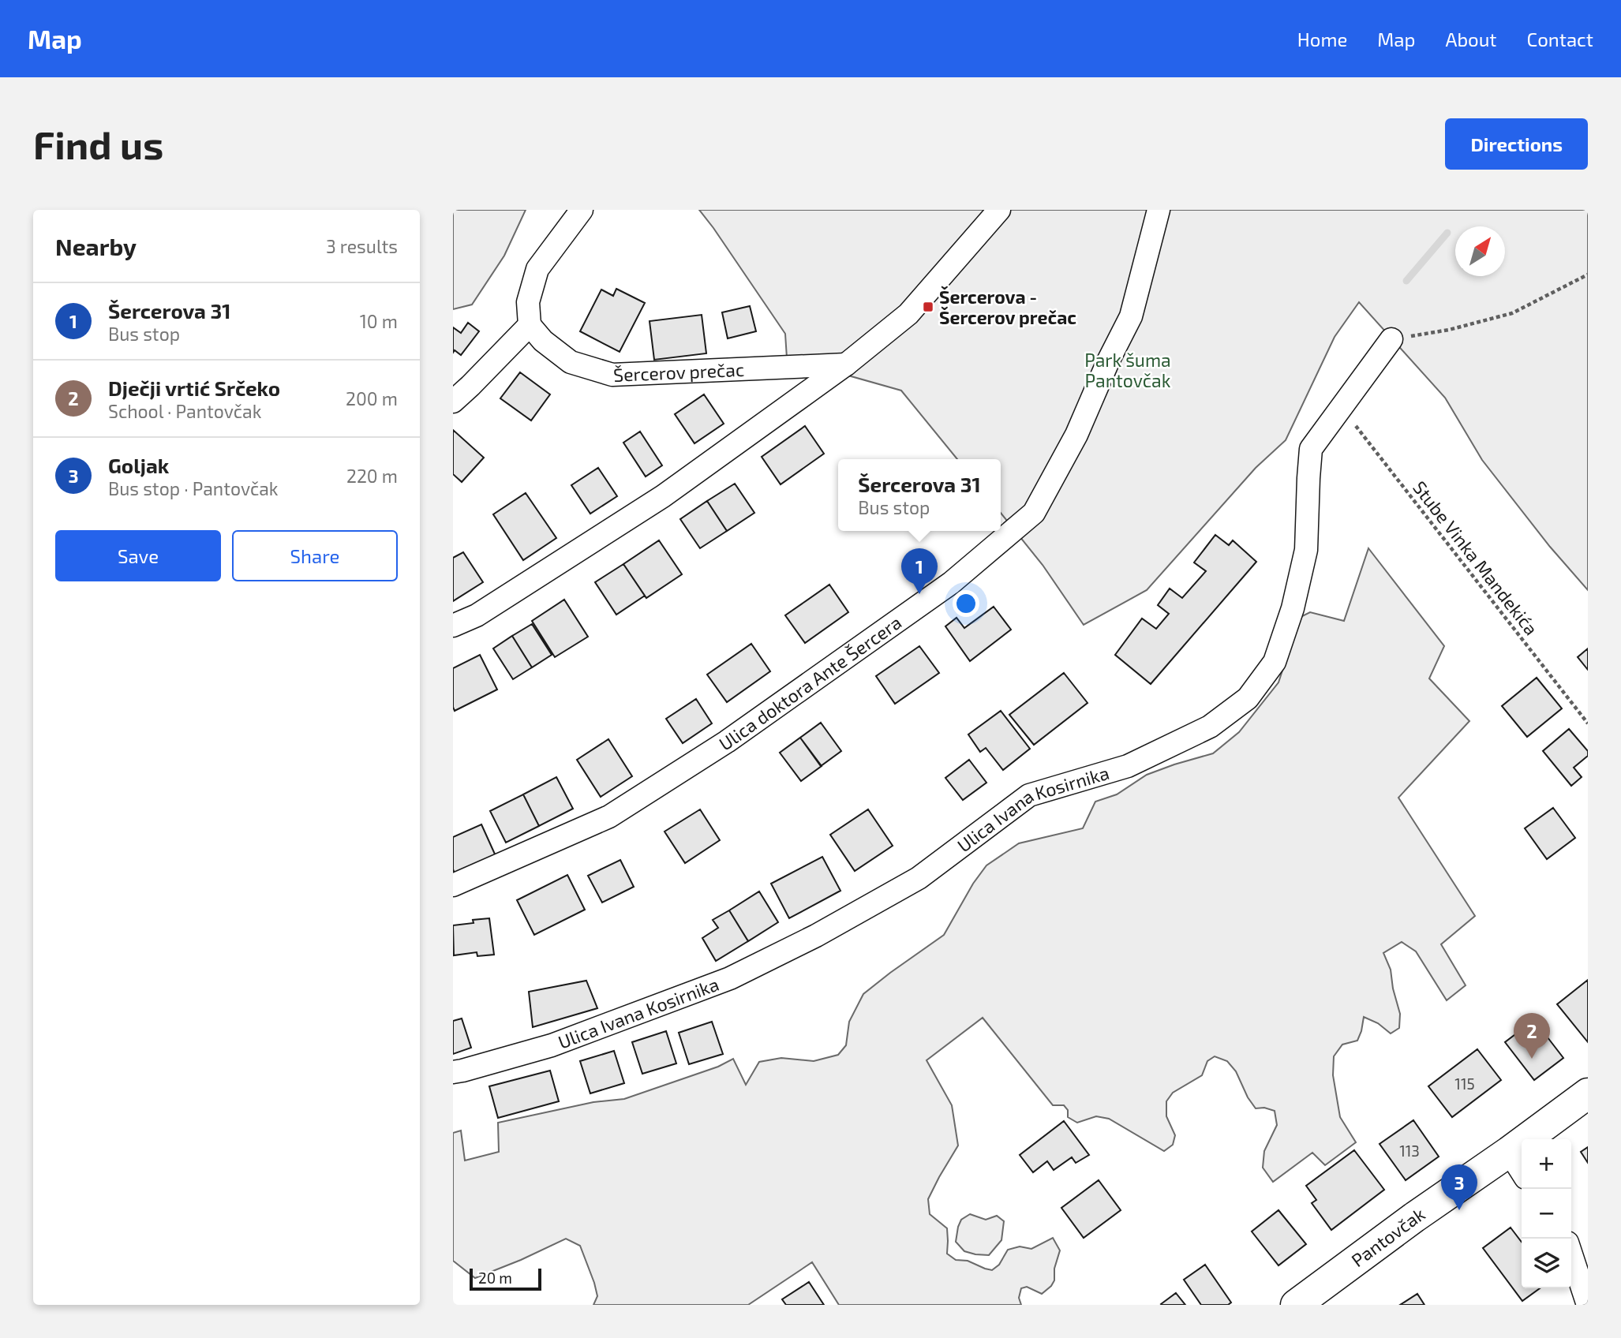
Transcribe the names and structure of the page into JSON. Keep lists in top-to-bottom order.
{
  "streets": {
    "main road": ["Pantovčak"],
    "street": ["Šercerov prečac", "Ulica doktora Ante Šercera", "Ulica Ivana Kosirnika"],
    "path": ["Stube Vinka Mandekića"]
  },
  "crossings": [
    ["Stube Vinka Mandekića", "Ulica Ivana Kosirnika"]
  ],
  "parks": ["Park šuma Pantovčak"],
  "places": {
    "transit": ["Šercerova - Šercerov prečac"]
  },
  "house_numbers": ["115", "113"],
  "scale_bar": "20 m",
  "north": "top right",
  "page": {
    "header": "Map",
    "nav": [
      "Home",
      "Map",
      "About",
      "Contact"
    ],
    "buttons": [
      "Directions",
      ["Save", "Share"]
    ],
    "title": "Find us",
    "heading": ["Nearby", "3 results"],
    "list": [
      {
        "mark": "1",
        "name": "Šercerova 31",
        "note": "Bus stop",
        "value": "10 m"
      },
      {
        "mark": "2",
        "name": "Dječji vrtić Srčeko",
        "note": "School · Pantovčak",
        "value": "200 m"
      },
      {
        "mark": "3",
        "name": "Goljak",
        "note": "Bus stop · Pantovčak",
        "value": "220 m"
      }
    ],
    "popup": ["Šercerova 31", "Bus stop"],
    "pins": ["1", "2", "3"],
    "map_buttons": ["+", "−"],
    "scale": "20 m"
  }
}
